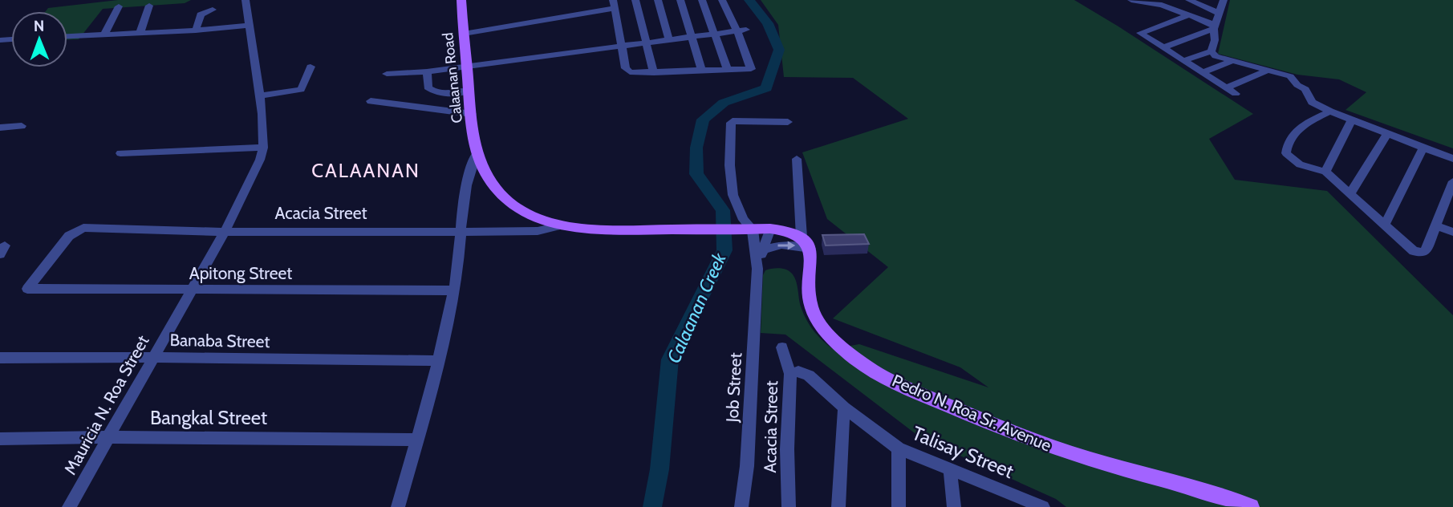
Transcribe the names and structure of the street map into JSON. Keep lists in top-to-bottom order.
{
  "streets": {
    "main road": ["Calaanan Road", "Pedro N. Roa Sr. Avenue"],
    "street": [
      "Acacia Street",
      "Apitong Street",
      "Banaba Street",
      "Job Street",
      "Mauricia N. Roa Street",
      "Bangkal Street",
      "Talisay Street"
    ]
  },
  "crossings": [
    ["Acacia Street", "Apitong Street"],
    ["Acacia Street", "Mauricia N. Roa Street"],
    ["Acacia Street", "Talisay Street"],
    ["Apitong Street", "Mauricia N. Roa Street"],
    ["Banaba Street", "Mauricia N. Roa Street"],
    ["Mauricia N. Roa Street", "Bangkal Street"]
  ],
  "districts": ["CALAANAN"],
  "water": ["Calaanan Creek"],
  "north": "top"
}
